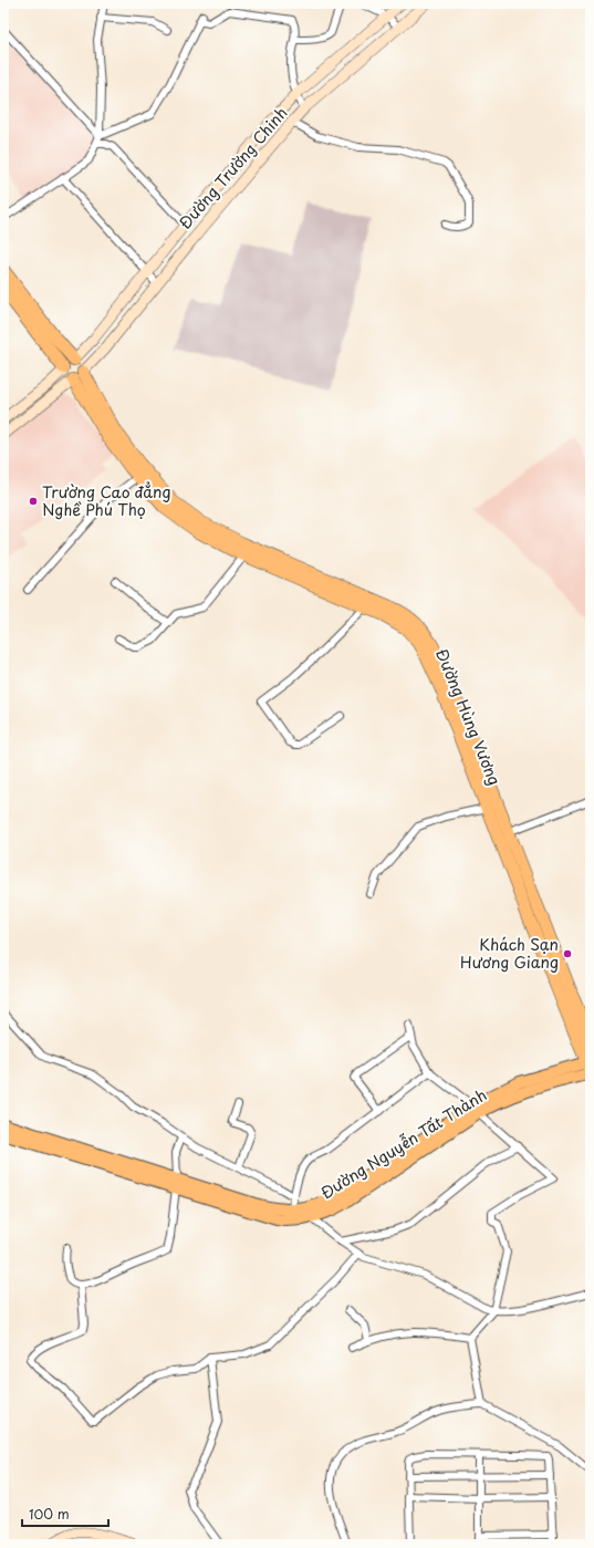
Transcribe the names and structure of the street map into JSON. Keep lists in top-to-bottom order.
{
  "streets": {
    "highway": ["Đường Hùng Vương"],
    "main road": ["Đường Trường Chinh", "Đường Nguyễn Tất Thành"]
  },
  "crossings": [
    ["Đường Trường Chinh", "Đường Hùng Vương"],
    ["Đường Hùng Vương", "Đường Nguyễn Tất Thành"]
  ],
  "places": ["Trường Cao đẳng Nghề Phú Thọ", "Khách Sạn Hương Giang"],
  "scale_bar": "100 m"
}
